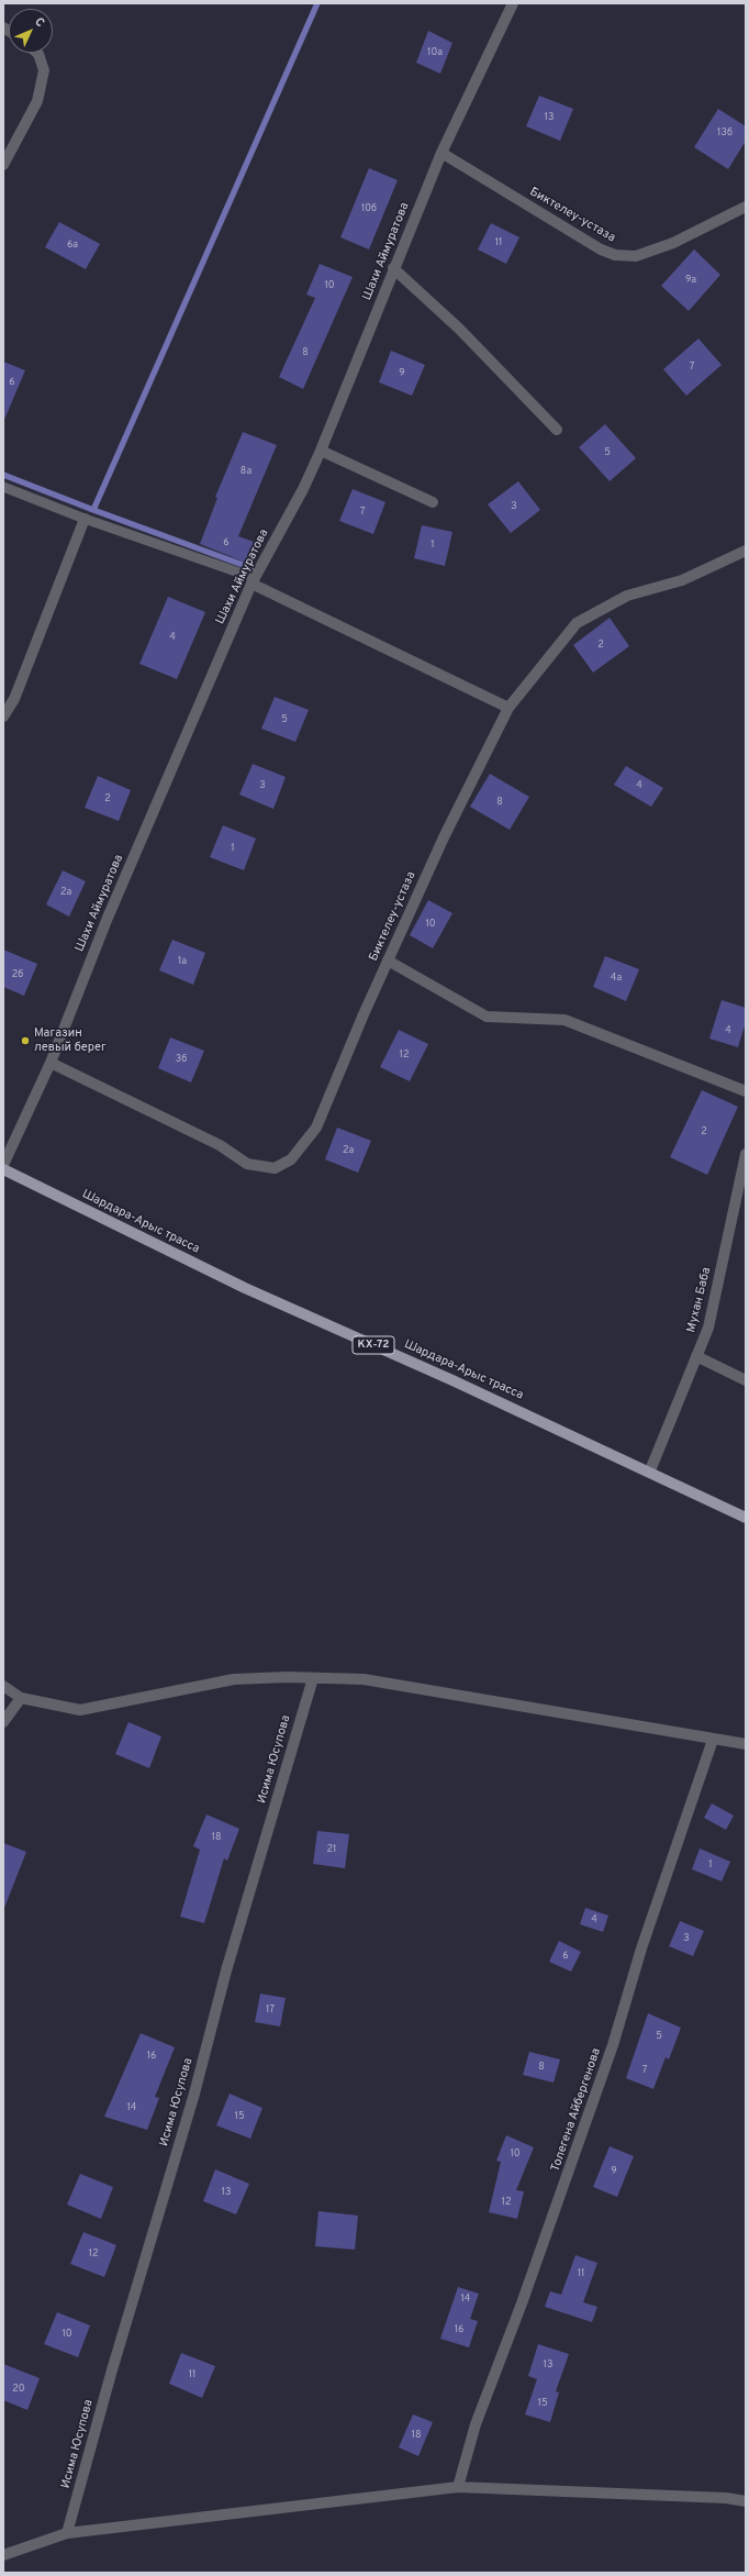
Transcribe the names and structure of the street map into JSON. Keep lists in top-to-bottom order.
{
  "streets": {
    "main road": ["Шардара-Арыс трасса", "КХ-72"],
    "street": [
      "Биктелеу-устаза",
      "Шахи Аймуратова",
      "Мухан Баба",
      "Исима Юсупова",
      "Толегена Айбергенова"
    ]
  },
  "crossings": [
    ["Биктелеу-устаза", "Шахи Аймуратова"],
    ["Шардара-Арыс трасса", "Мухан Баба"]
  ],
  "places": ["Магазин левый берег"],
  "house_numbers": [
    "10а",
    "13",
    "13б",
    "10б",
    "11",
    "6а",
    "9а",
    "10",
    "8",
    "7",
    "9",
    "6",
    "5",
    "8а",
    "3",
    "7",
    "6",
    "1",
    "4",
    "2",
    "5",
    "3",
    "4",
    "2",
    "8",
    "1",
    "2а",
    "10",
    "1а",
    "2б",
    "4а",
    "4",
    "12",
    "3б",
    "2",
    "2а",
    "18",
    "21",
    "1",
    "4",
    "3",
    "6",
    "17",
    "5",
    "16",
    "8",
    "7",
    "14",
    "15",
    "10",
    "9",
    "13",
    "12",
    "12",
    "11",
    "14",
    "16",
    "10",
    "13",
    "11",
    "20",
    "15",
    "18"
  ],
  "north": "top right"
}
